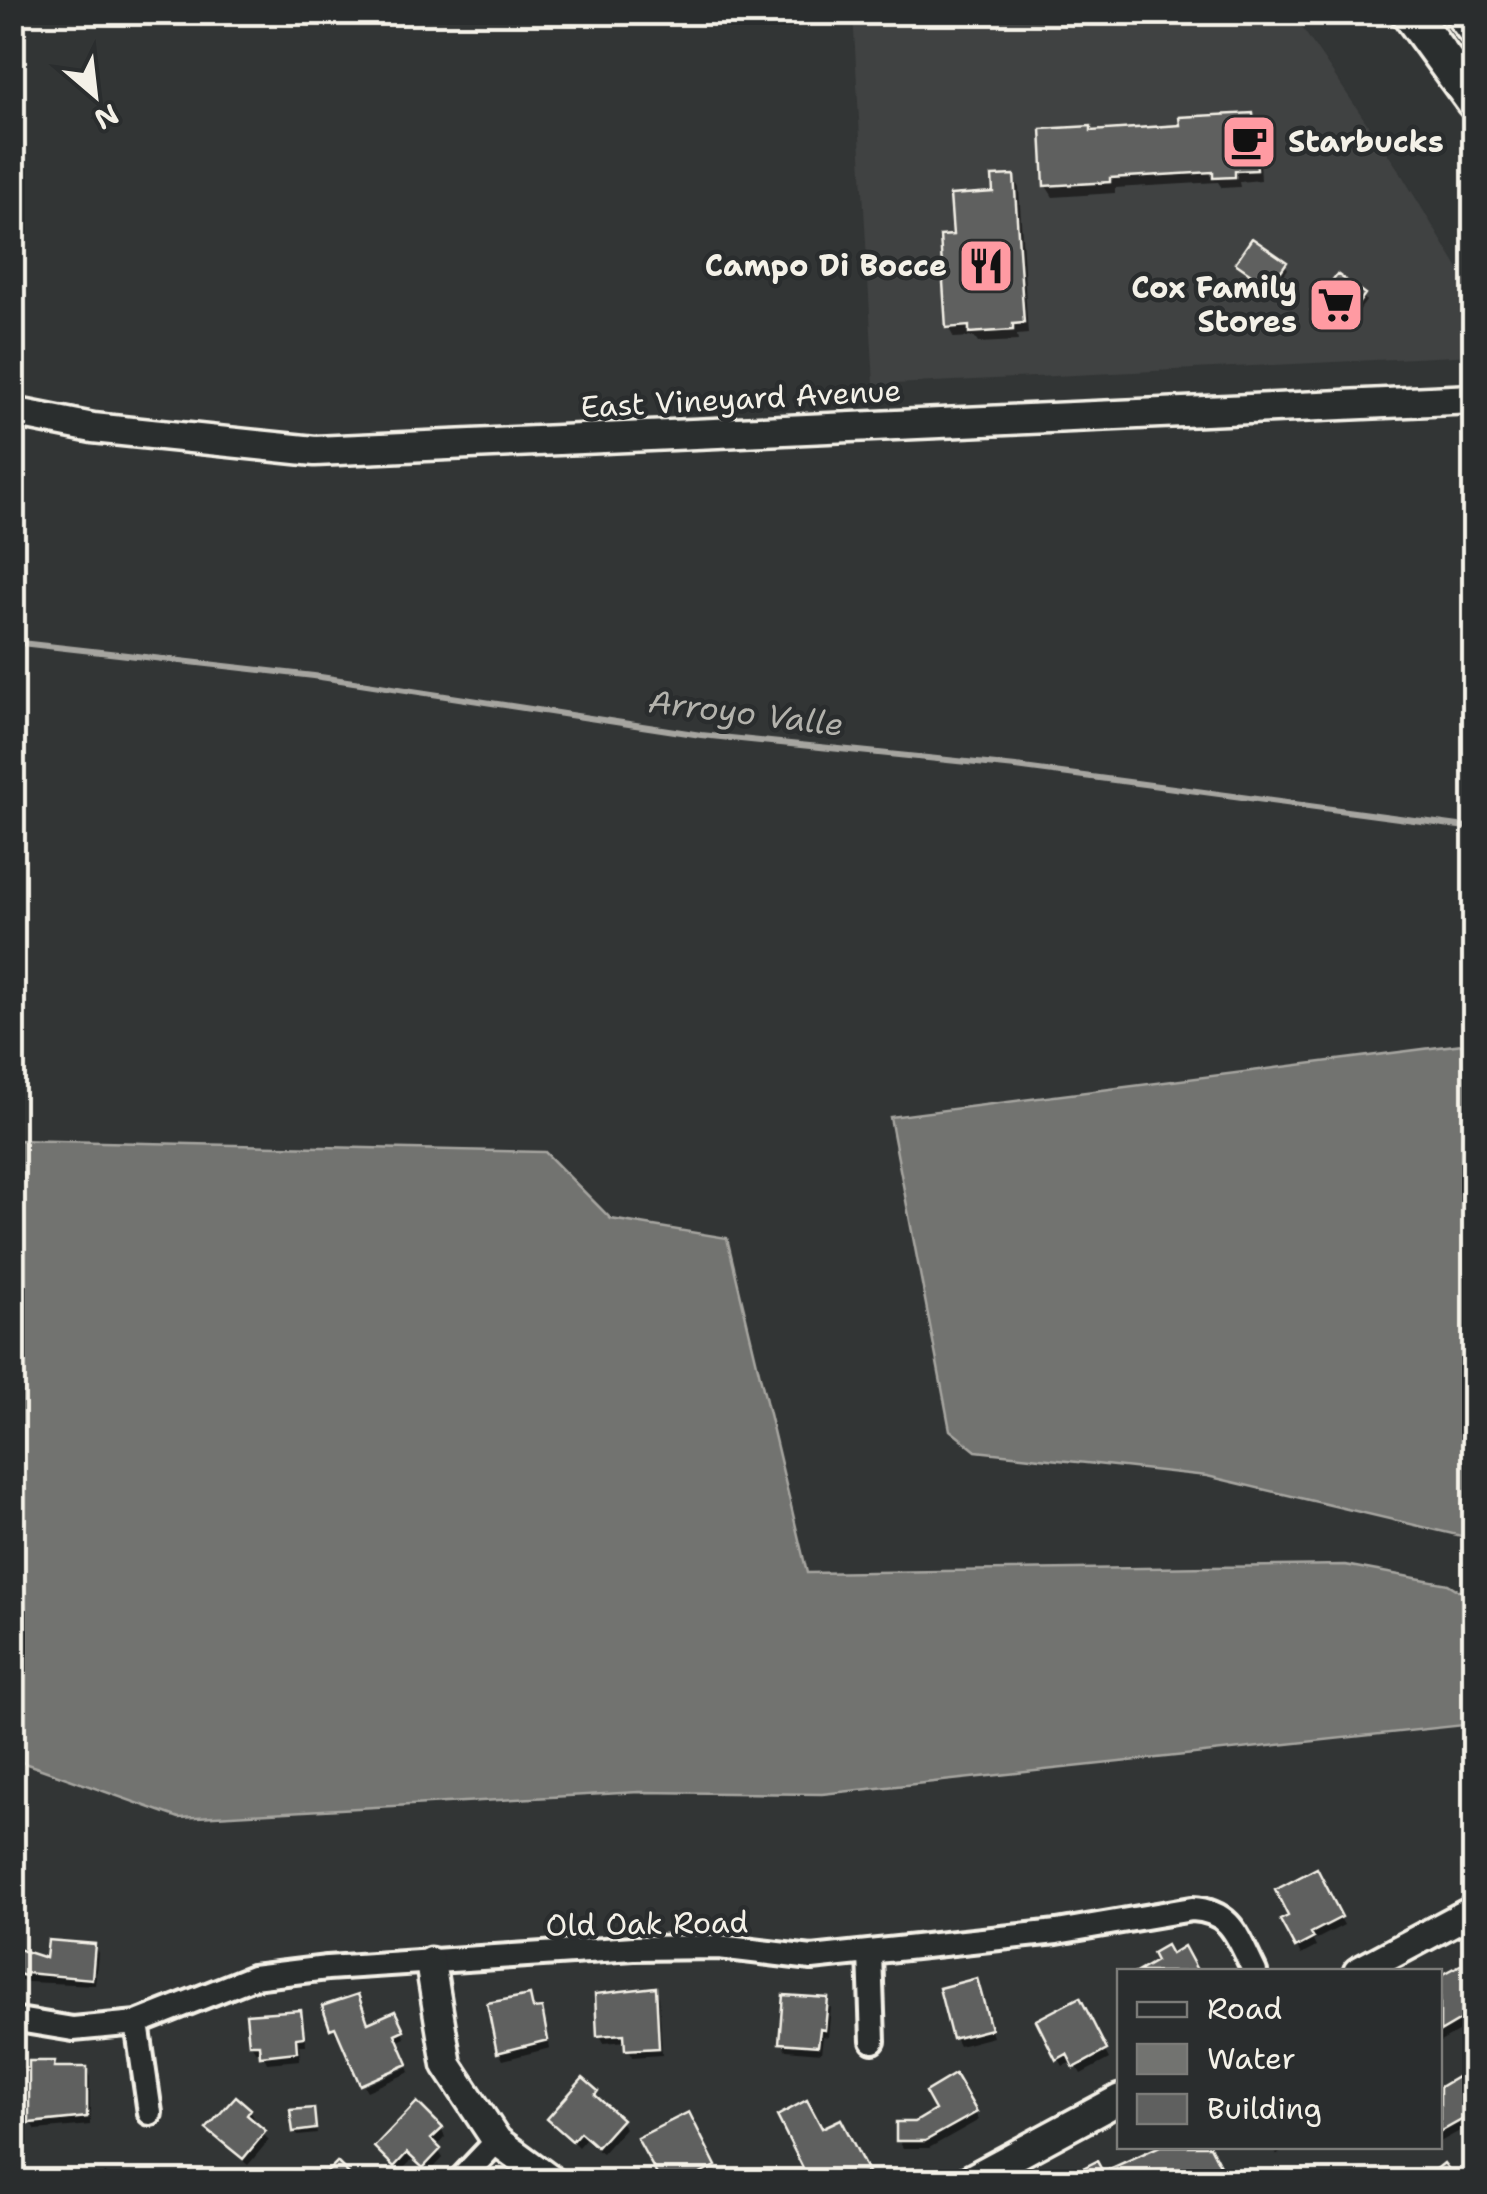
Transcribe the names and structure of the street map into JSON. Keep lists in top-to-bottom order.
{
  "streets": {
    "street": ["East Vineyard Avenue", "Old Oak Road"]
  },
  "water": ["Arroyo Valle"],
  "places": {
    "cafe": ["Starbucks"],
    "restaurant": ["Campo Di Bocce"],
    "supermarket": ["Cox Family Stores"]
  },
  "legend": ["Road", "Water", "Building"],
  "north": "bottom right"
}
